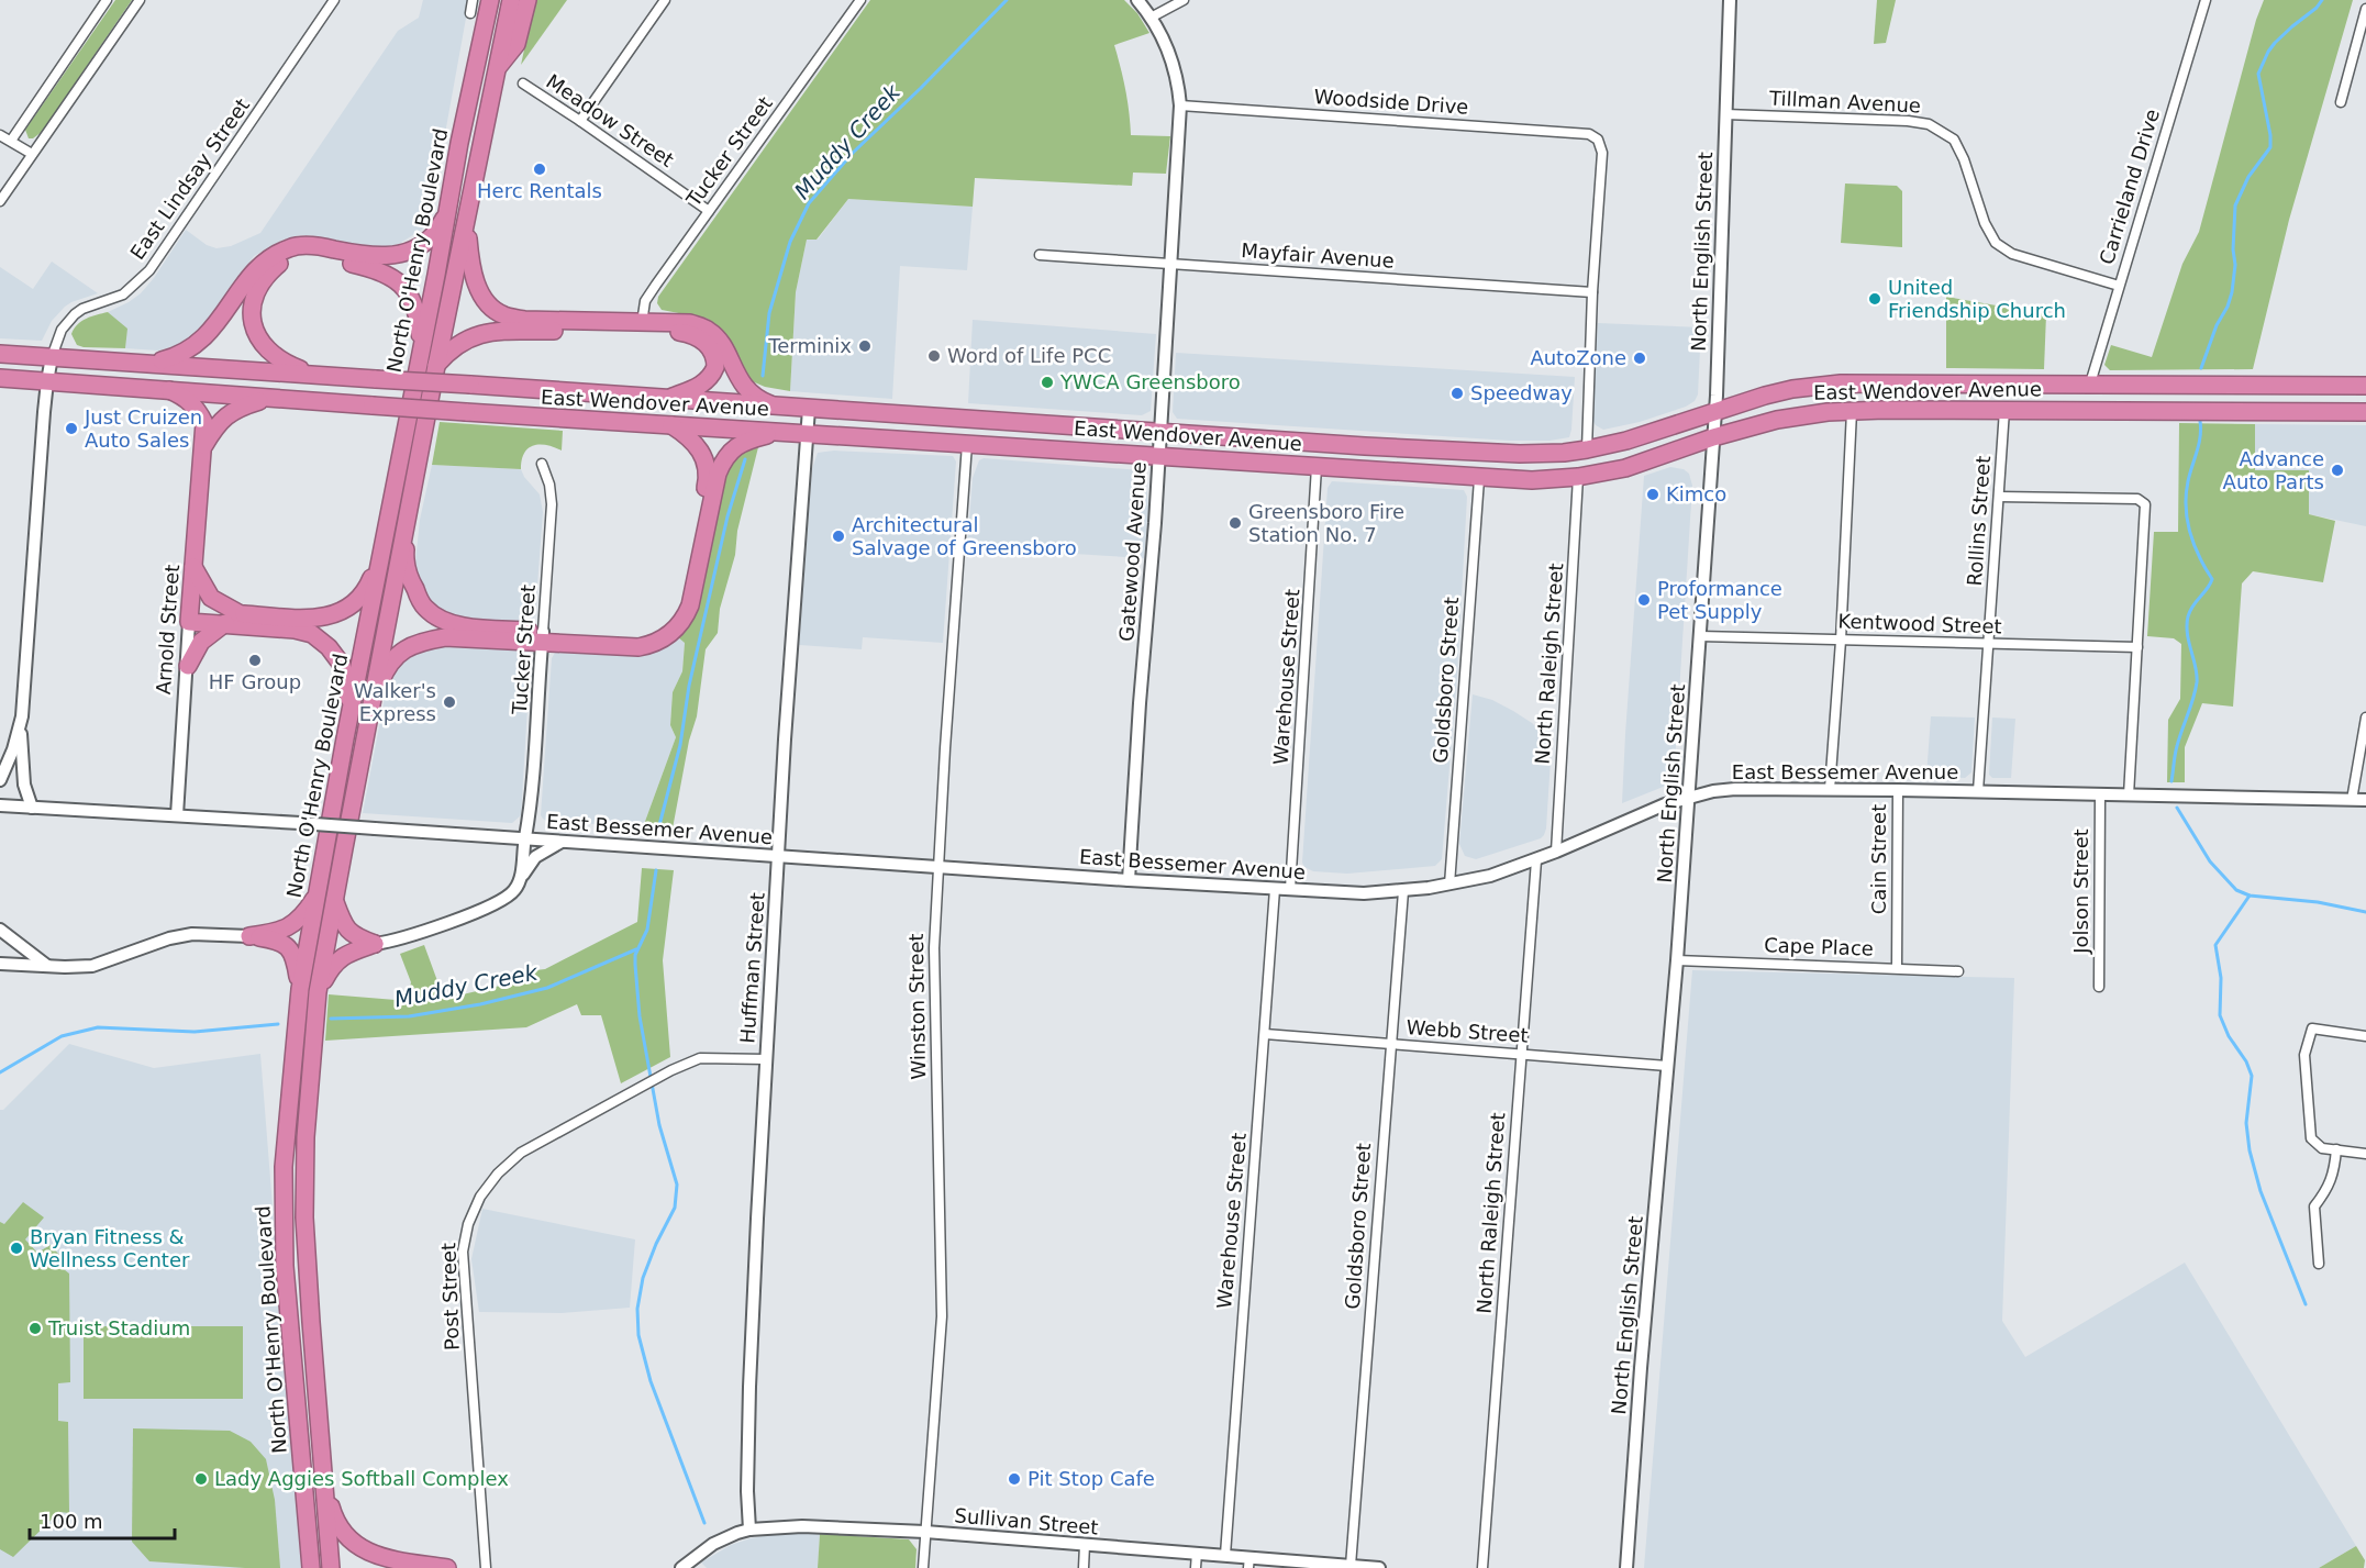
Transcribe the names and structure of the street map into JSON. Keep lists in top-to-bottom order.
{
  "streets": {
    "highway": ["North O'Henry Boulevard", "East Wendover Avenue", "Arnold Street"],
    "street": [
      "Woodside Drive",
      "Tillman Avenue",
      "Meadow Street",
      "Tucker Street",
      "East Lindsay Street",
      "Carrieland Drive",
      "North English Street",
      "Mayfair Avenue",
      "Rollins Street",
      "Gatewood Avenue",
      "Kentwood Street",
      "North Raleigh Street",
      "Warehouse Street",
      "Goldsboro Street",
      "East Bessemer Avenue",
      "Cain Street",
      "Jolson Street",
      "Cape Place",
      "Huffman Street",
      "Winston Street",
      "Webb Street",
      "Post Street",
      "Sullivan Street"
    ]
  },
  "crossings": [
    ["Woodside Drive", "Mayfair Avenue"],
    ["Woodside Drive", "Gatewood Avenue"],
    ["Tillman Avenue", "Carrieland Drive"],
    ["Tillman Avenue", "North English Street"],
    ["Meadow Street", "Tucker Street"],
    ["Tucker Street", "East Bessemer Avenue"],
    ["East Lindsay Street", "East Wendover Avenue"],
    ["Carrieland Drive", "East Wendover Avenue"],
    ["North English Street", "East Wendover Avenue"],
    ["North English Street", "Kentwood Street"],
    ["North English Street", "East Bessemer Avenue"],
    ["North English Street", "Cape Place"],
    ["North English Street", "Webb Street"],
    ["Mayfair Avenue", "Gatewood Avenue"],
    ["East Wendover Avenue", "Rollins Street"],
    ["East Wendover Avenue", "Gatewood Avenue"],
    ["East Wendover Avenue", "Arnold Street"],
    ["East Wendover Avenue", "North Raleigh Street"],
    ["East Wendover Avenue", "Warehouse Street"],
    ["East Wendover Avenue", "Goldsboro Street"],
    ["East Wendover Avenue", "Huffman Street"],
    ["East Wendover Avenue", "Winston Street"],
    ["Rollins Street", "Kentwood Street"],
    ["Rollins Street", "East Bessemer Avenue"],
    ["Gatewood Avenue", "East Bessemer Avenue"],
    ["Arnold Street", "East Bessemer Avenue"],
    ["North Raleigh Street", "East Bessemer Avenue"],
    ["North Raleigh Street", "Webb Street"],
    ["Warehouse Street", "East Bessemer Avenue"],
    ["Warehouse Street", "Webb Street"],
    ["Warehouse Street", "Sullivan Street"],
    ["Goldsboro Street", "East Bessemer Avenue"],
    ["Goldsboro Street", "Webb Street"],
    ["Goldsboro Street", "Sullivan Street"],
    ["East Bessemer Avenue", "Cain Street"],
    ["East Bessemer Avenue", "Jolson Street"],
    ["East Bessemer Avenue", "Huffman Street"],
    ["East Bessemer Avenue", "Winston Street"],
    ["Cain Street", "Cape Place"],
    ["Huffman Street", "Post Street"],
    ["Huffman Street", "Sullivan Street"],
    ["Winston Street", "Sullivan Street"]
  ],
  "water": ["Muddy Creek"],
  "places": [
    "Herc Rentals",
    "United Friendship Church",
    "Terminix",
    "Word of Life PCC",
    "AutoZone",
    "YWCA Greensboro",
    "Speedway",
    "Just Cruizen Auto Sales",
    "Advance Auto Parts",
    "Kimco",
    "Greensboro Fire Station No. 7",
    "Architectural Salvage of Greensboro",
    "Proformance Pet Supply",
    "HF Group",
    "Walker's Express",
    "Bryan Fitness & Wellness Center",
    "Truist Stadium",
    "Lady Aggies Softball Complex",
    "Pit Stop Cafe"
  ],
  "scale_bar": "100 m"
}
